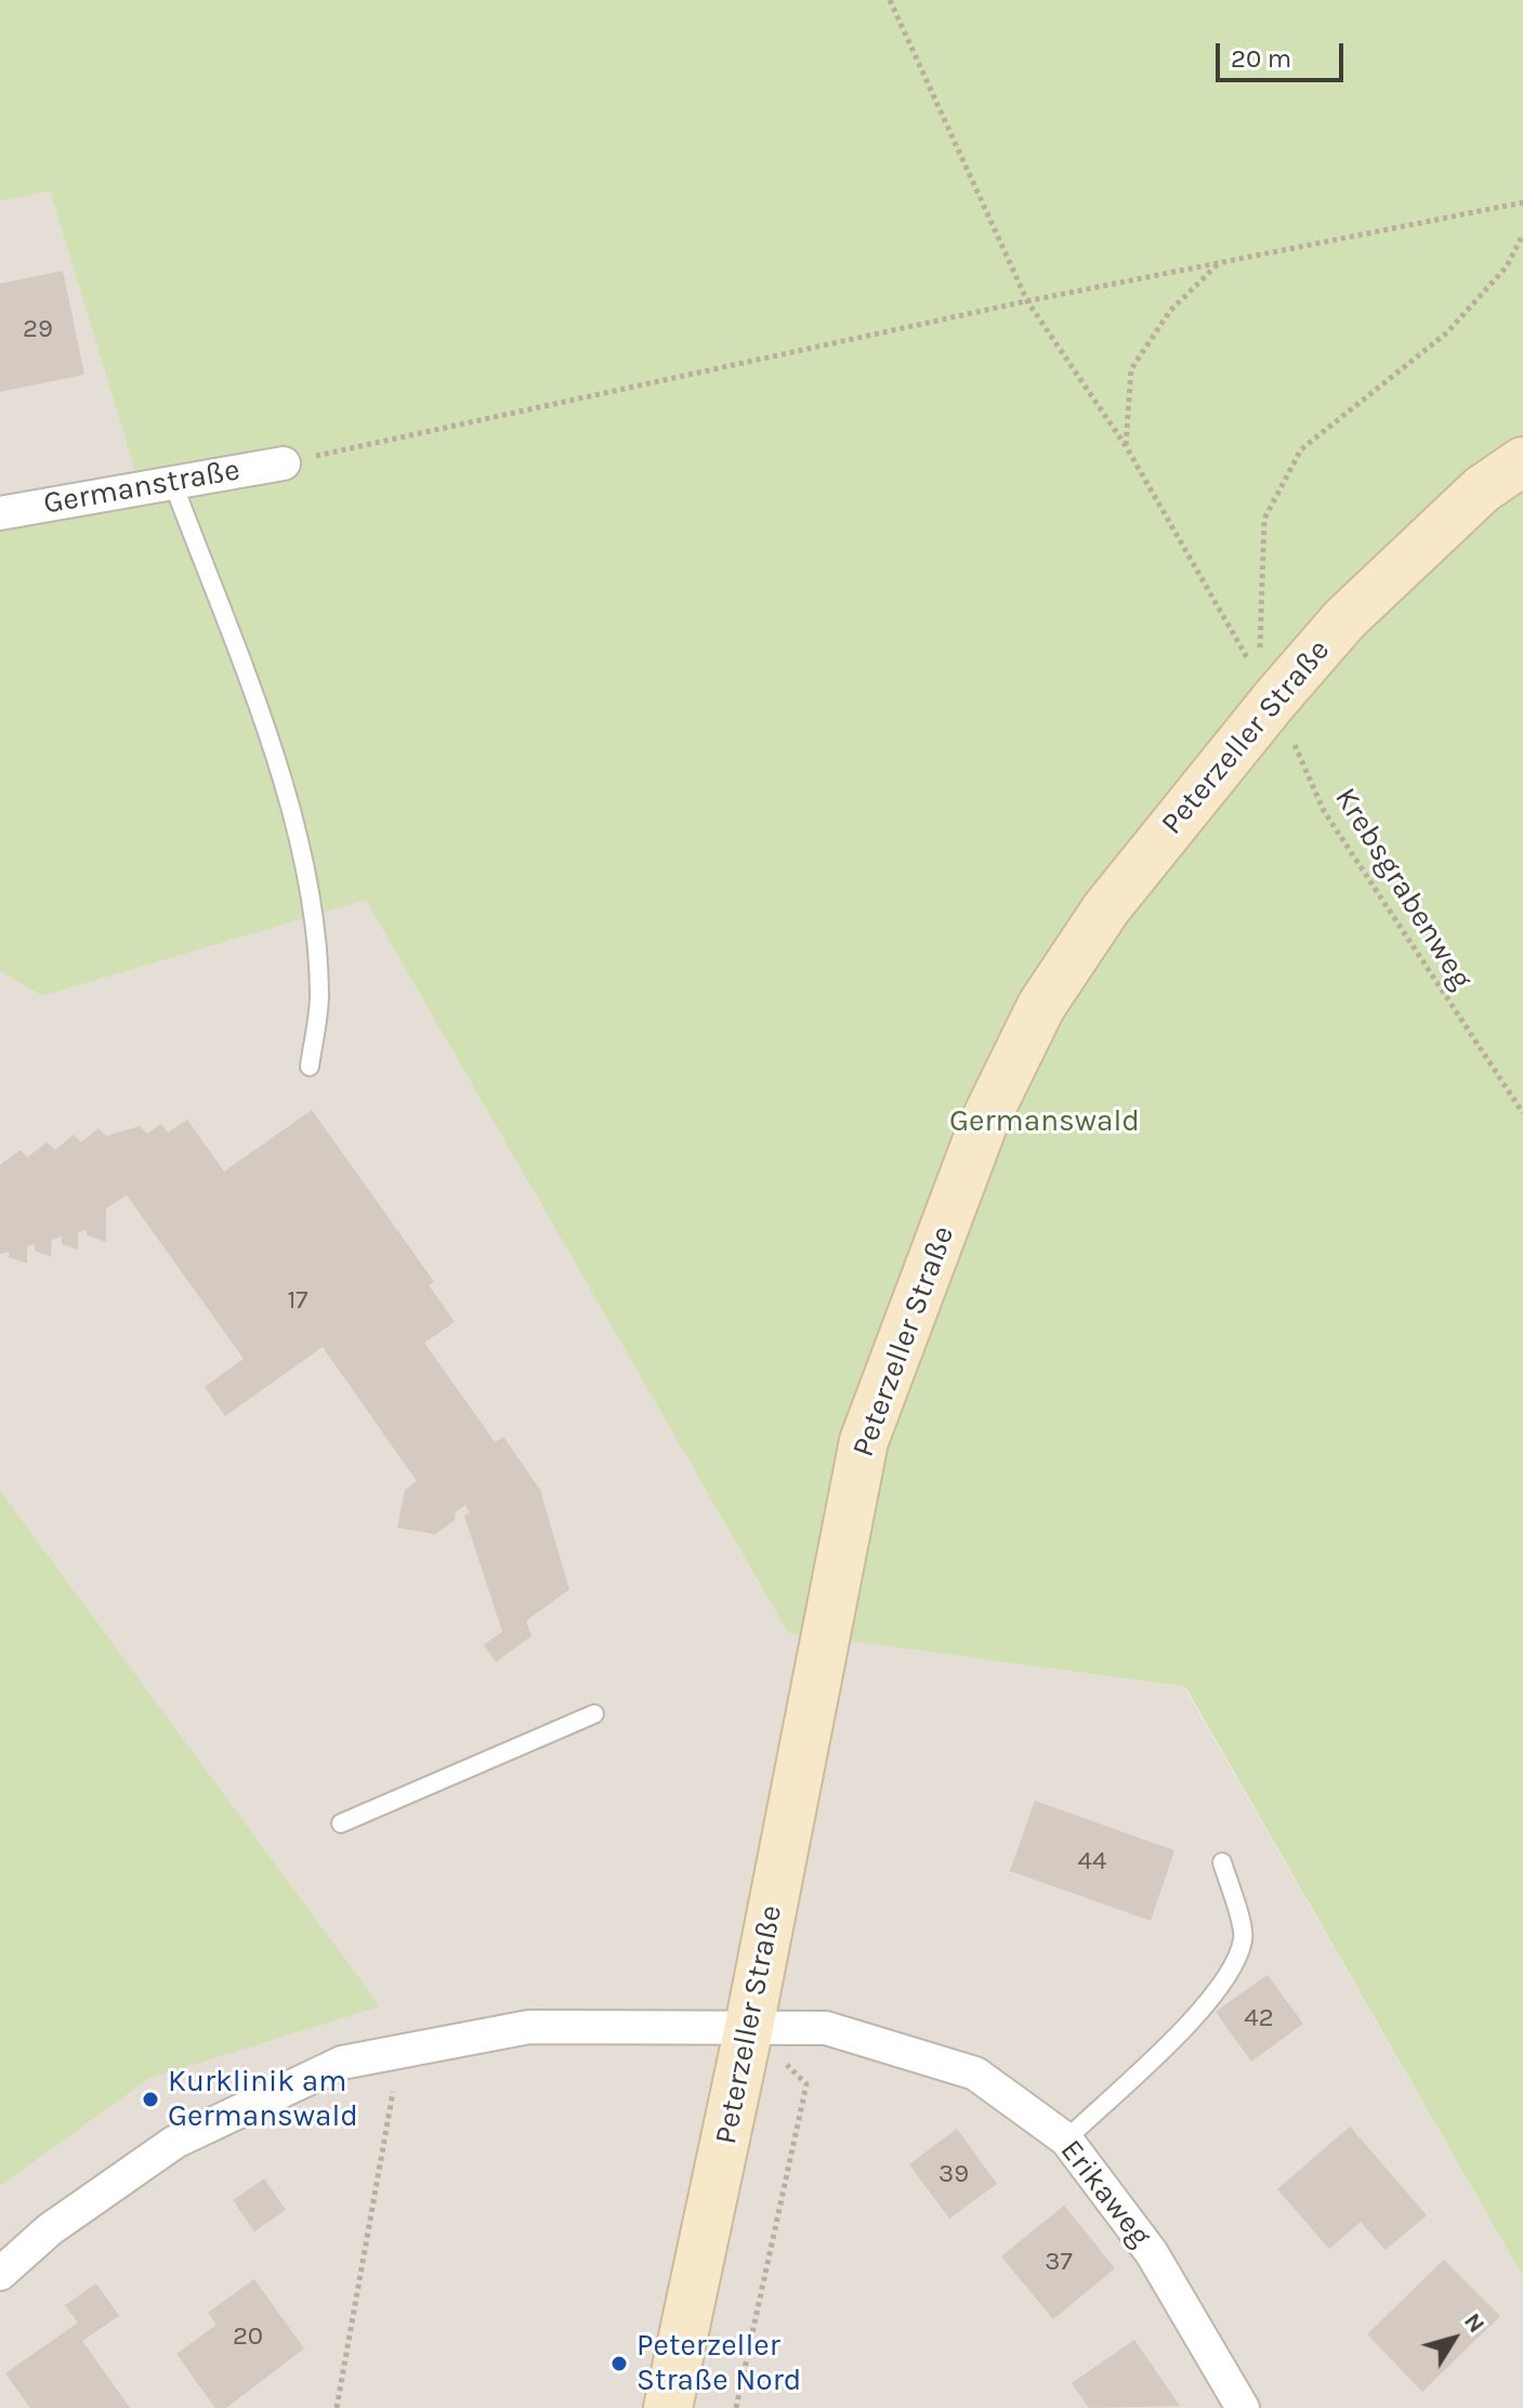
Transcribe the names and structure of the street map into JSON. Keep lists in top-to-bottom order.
{
  "streets": {
    "main road": ["Peterzeller Straße"],
    "street": ["Germanstraße", "Erikaweg"],
    "path": ["Krebsgrabenweg"]
  },
  "crossings": [
    ["Peterzeller Straße", "Krebsgrabenweg"],
    ["Peterzeller Straße", "Erikaweg"]
  ],
  "parks": ["Germanswald"],
  "places": ["Kurklinik am Germanswald", "Peterzeller Straße Nord"],
  "house_numbers": [
    "29",
    "17",
    "44",
    "42",
    "39",
    "37",
    "20"
  ],
  "scale_bar": "20 m",
  "north": "top right"
}
